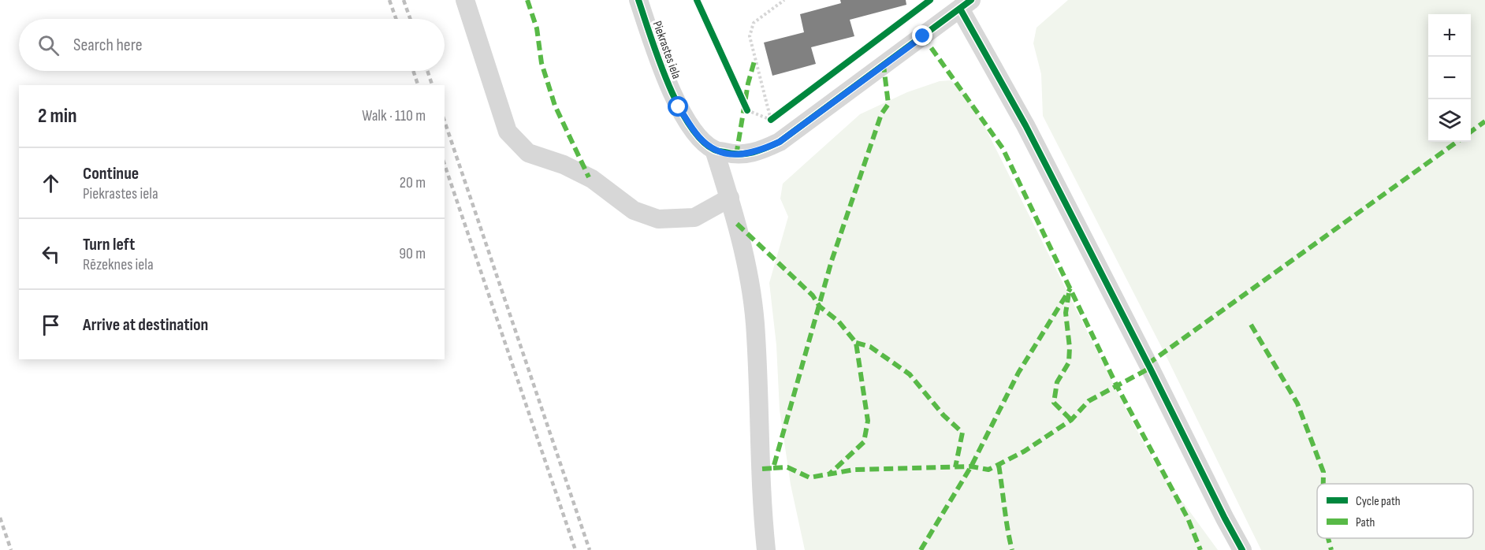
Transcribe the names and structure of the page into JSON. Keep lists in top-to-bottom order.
{
  "streets": {
    "street": ["Piekrastes iela"]
  },
  "legend": ["Cycle path", "Path"],
  "page": {
    "map_buttons": ["+", "−"],
    "search": "Search here",
    "heading": ["2 min", "Walk · 110 m"],
    "list": [
      ["Continue", "Piekrastes iela", "20 m"],
      ["Turn left", "Rēzeknes iela", "90 m"],
      "Arrive at destination"
    ]
  }
}
